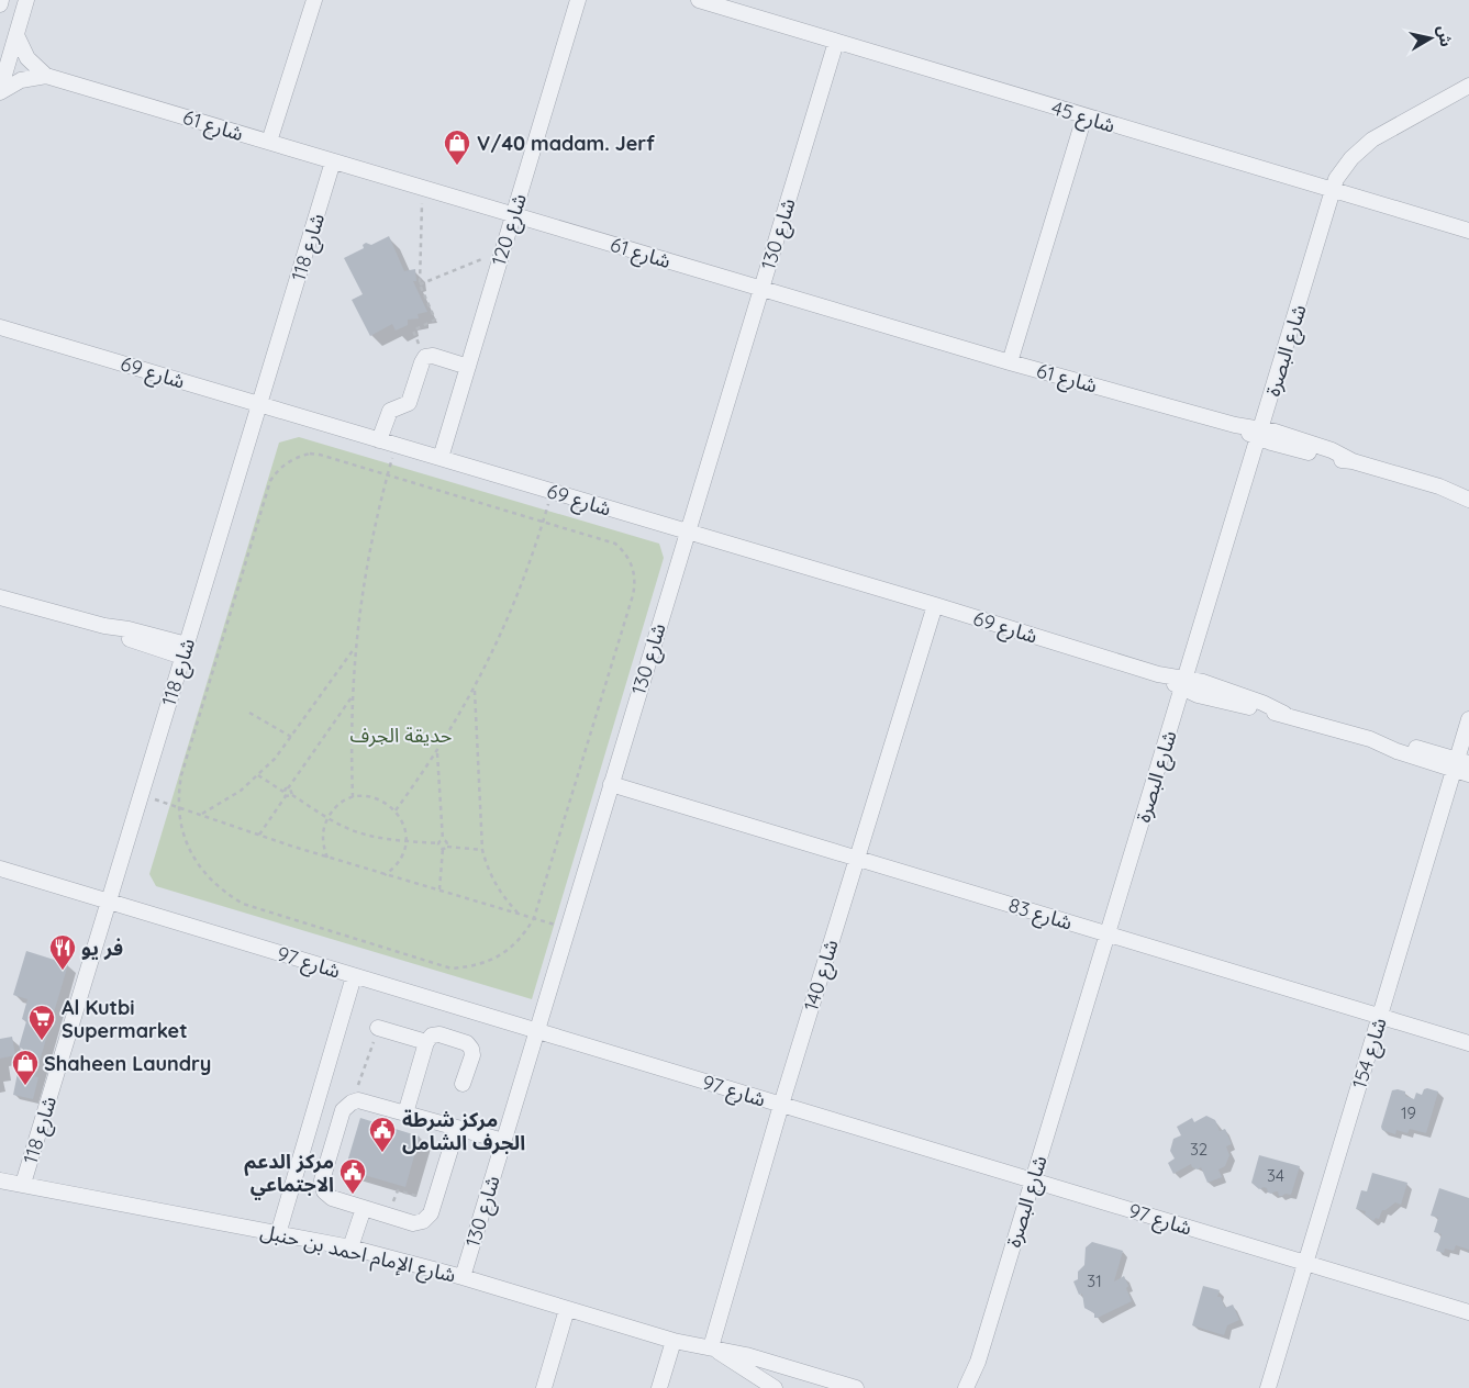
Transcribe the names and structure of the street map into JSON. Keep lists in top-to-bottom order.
{
  "streets": {
    "street": [
      "شارع 45",
      "شارع 61",
      "شارع 120",
      "شارع 130",
      "شارع 118",
      "شارع البصرة",
      "شارع 69",
      "شارع 83",
      "شارع 97",
      "شارع 140",
      "شارع 154",
      "شارع الإمام احمد بن حنبل"
    ]
  },
  "crossings": [
    ["شارع 45", "شارع 130"],
    ["شارع 45", "شارع البصرة"],
    ["شارع 61", "شارع 120"],
    ["شارع 61", "شارع 130"],
    ["شارع 61", "شارع 118"],
    ["شارع 61", "شارع البصرة"],
    ["شارع 120", "شارع 69"],
    ["شارع 130", "شارع 69"],
    ["شارع 130", "شارع 83"],
    ["شارع 130", "شارع 97"],
    ["شارع 130", "شارع الإمام احمد بن حنبل"],
    ["شارع 118", "شارع 69"],
    ["شارع 118", "شارع 97"],
    ["شارع 118", "شارع الإمام احمد بن حنبل"],
    ["شارع البصرة", "شارع 69"],
    ["شارع البصرة", "شارع 83"],
    ["شارع البصرة", "شارع 97"],
    ["شارع 69", "شارع 140"],
    ["شارع 69", "شارع 154"],
    ["شارع 83", "شارع 140"],
    ["شارع 83", "شارع 154"],
    ["شارع 97", "شارع 140"],
    ["شارع 97", "شارع 154"],
    ["شارع 140", "شارع الإمام احمد بن حنبل"]
  ],
  "parks": ["حديقة الجرف"],
  "places": {
    "shop": ["V/40 madam. Jerf", "Shaheen Laundry"],
    "restaurant": ["فر يو"],
    "supermarket": ["Al Kutbi Supermarket"],
    "public building": ["مركز شرطة الجرف الشامل", "مركز الدعم الاجتماعي"]
  },
  "house_numbers": [
    "19",
    "32",
    "34",
    "31"
  ],
  "north": "right"
}
